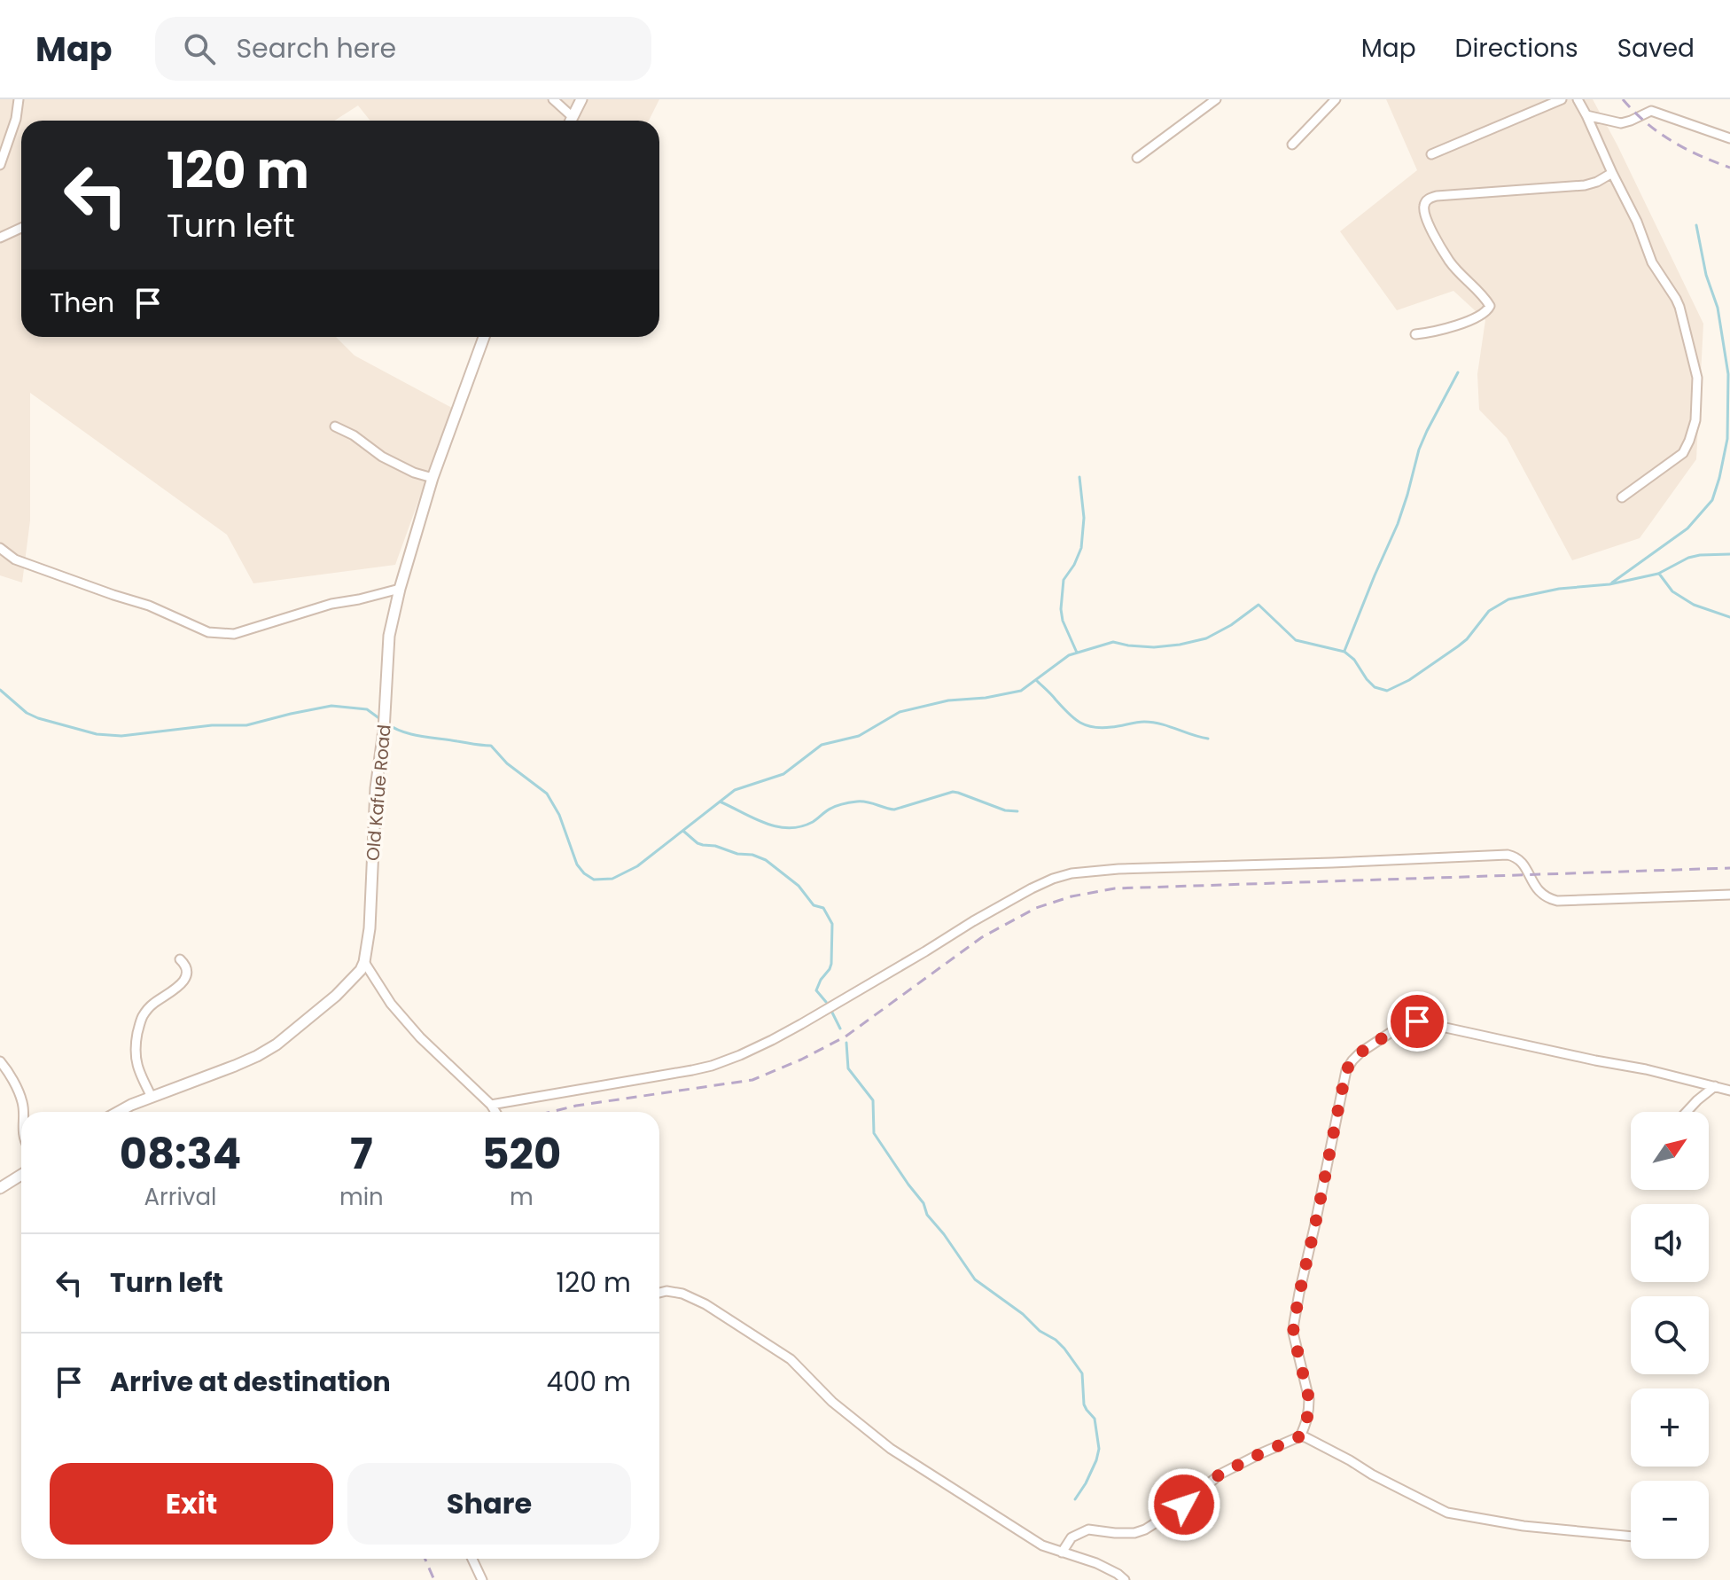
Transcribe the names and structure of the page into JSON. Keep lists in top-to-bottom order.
{
  "streets": {
    "street": ["Old Kafue Road"]
  },
  "north": "top right",
  "page": {
    "header": "Map",
    "search": "Search here",
    "nav": ["Map", "Directions", "Saved"],
    "turn": ["120 m", "Turn left"],
    "then": "Then",
    "map_buttons": ["+", "−"],
    "eta": [
      "08:34",
      "Arrival",
      "7",
      "min",
      "520",
      "m"
    ],
    "list": [
      {
        "name": "Turn left",
        "value": "120 m"
      },
      {
        "name": "Arrive at destination",
        "value": "400 m"
      }
    ],
    "buttons": ["Exit", "Share"]
  }
}
